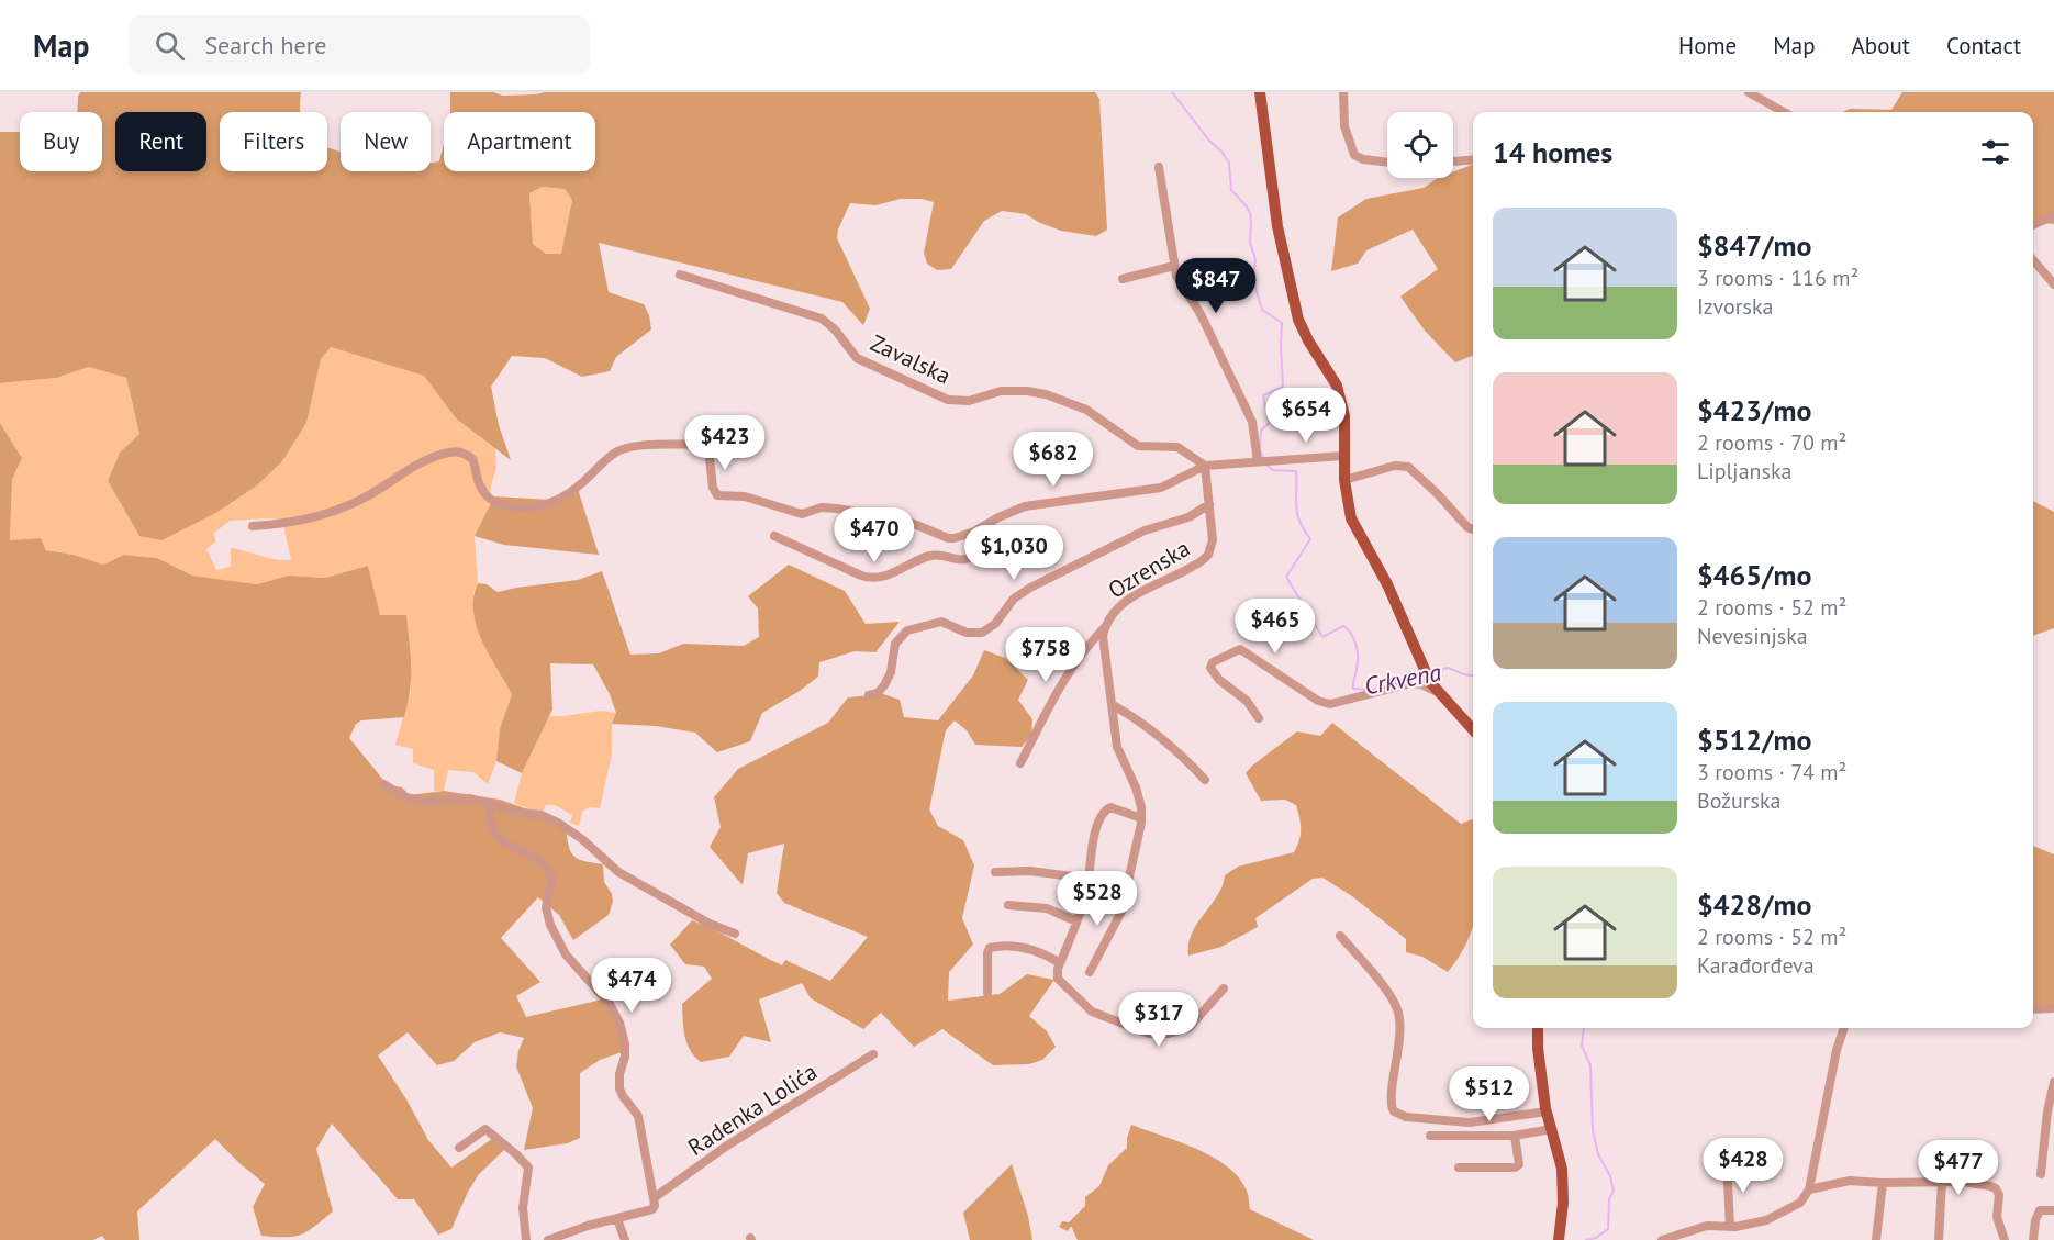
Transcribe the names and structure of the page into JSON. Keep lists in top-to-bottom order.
{
  "streets": {
    "street": ["Zavalska", "Ozrenska", "Radenka Lolića"]
  },
  "crossings": [
    ["Zavalska", "Ozrenska"]
  ],
  "water": ["Crkvena"],
  "page": {
    "header": "Map",
    "search": "Search here",
    "nav": [
      "Home",
      "Map",
      "About",
      "Contact"
    ],
    "chip": [
      "Buy",
      "Rent",
      "Filters",
      "New",
      "Apartment"
    ],
    "heading": "14 homes",
    "list": [
      {
        "name": "$847/mo",
        "note": "3 rooms · 116 m² · Izvorska"
      },
      {
        "name": "$423/mo",
        "note": "2 rooms · 70 m² · Lipljanska"
      },
      {
        "name": "$465/mo",
        "note": "2 rooms · 52 m² · Nevesinjska"
      },
      {
        "name": "$512/mo",
        "note": "3 rooms · 74 m² · Božurska"
      },
      {
        "name": "$428/mo",
        "note": "2 rooms · 52 m² · Karađorđeva"
      }
    ],
    "price": [
      "$847",
      "$654",
      "$423",
      "$682",
      "$470",
      "$1,030",
      "$465",
      "$758",
      "$528",
      "$474",
      "$317",
      "$512",
      "$428",
      "$477"
    ]
  }
}
